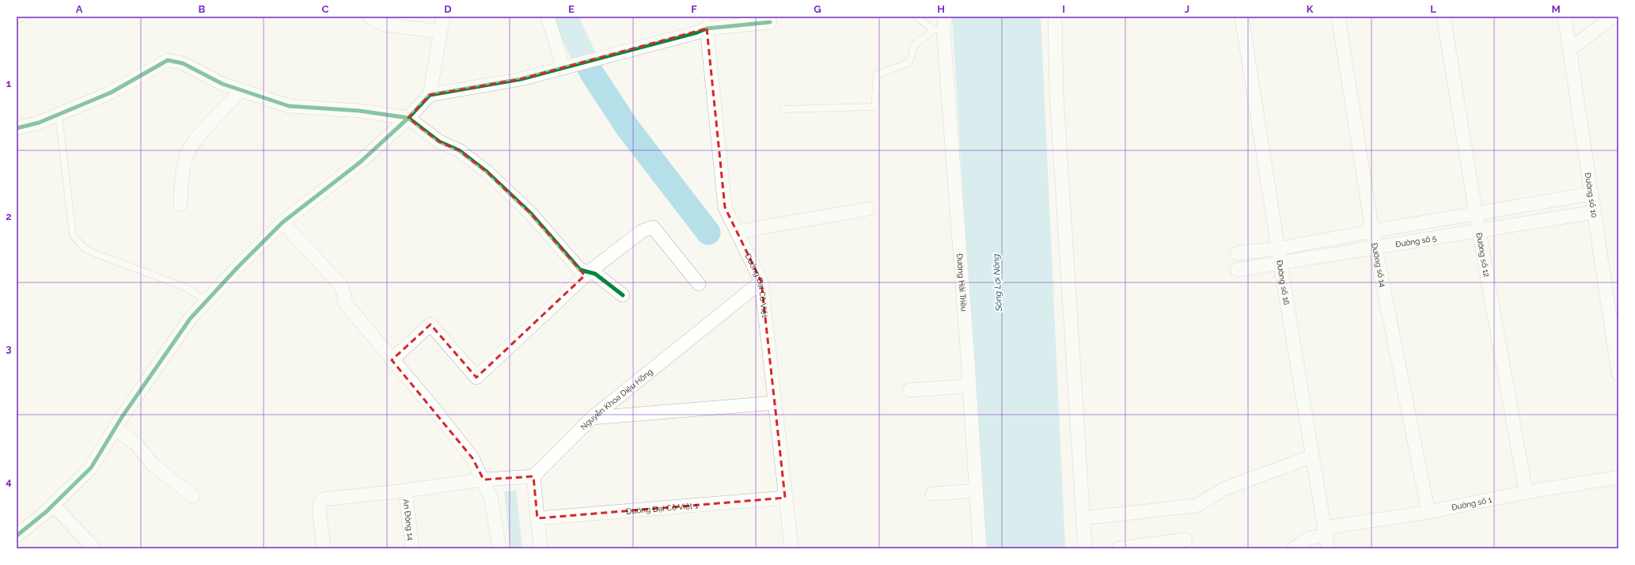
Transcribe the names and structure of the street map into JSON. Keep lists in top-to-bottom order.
{
  "streets": {
    "street": [
      "Đường số 10",
      "Đường số 5",
      "Đường số 12",
      "Đường số 14",
      "Đường Hải Triều",
      "Đường số 16",
      "Đường Đại Cồ Việt",
      "Nguyễn Khoa Diệu Hồng",
      "Đường số 1",
      "Đường Đại Cồ Việt 1",
      "An Đông 14"
    ]
  },
  "crossings": [
    ["Đường số 10", "Đường số 5"],
    ["Đường số 5", "Đường số 12"],
    ["Đường số 5", "Đường số 14"],
    ["Đường số 5", "Đường số 16"],
    ["Đường số 12", "Đường số 1"],
    ["Đường số 14", "Đường số 1"],
    ["Đường số 16", "Đường số 1"],
    ["Đường Đại Cồ Việt", "Nguyễn Khoa Diệu Hồng"],
    ["Đường Đại Cồ Việt", "Đường Đại Cồ Việt 1"]
  ],
  "water": ["Sông Lợi Nông"],
  "grid": {
    "columns": [
      "A",
      "B",
      "C",
      "D",
      "E",
      "F",
      "G",
      "H",
      "I",
      "J",
      "K",
      "L",
      "M"
    ],
    "rows": [
      "1",
      "2",
      "3",
      "4"
    ]
  }
}
